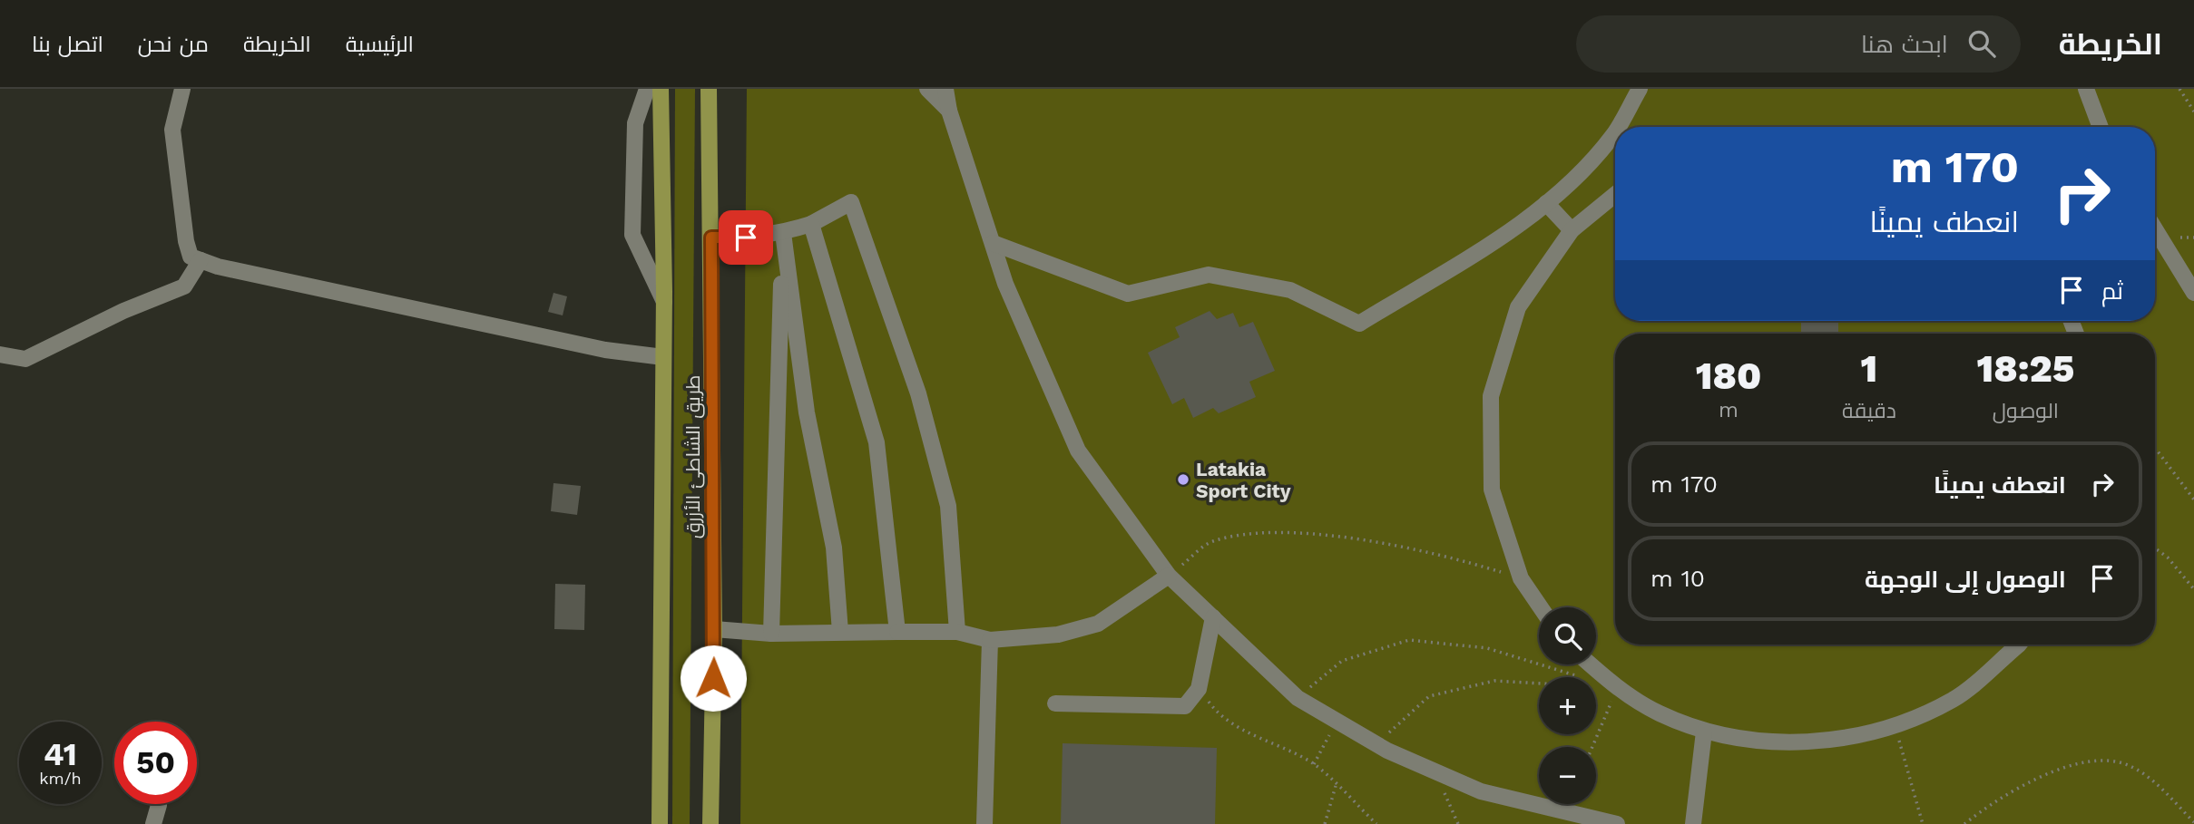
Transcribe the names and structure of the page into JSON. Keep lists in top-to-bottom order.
{
  "streets": {
    "main road": ["طريق الشاطئ الأزرق"]
  },
  "places": ["Latakia Sport City"],
  "page": {
    "header": "الخريطة",
    "search": "ابحث هنا",
    "nav": [
      "الرئيسية",
      "الخريطة",
      "من نحن",
      "اتصل بنا"
    ],
    "turn": ["170 m", "انعطف يمينًا"],
    "then": "ثم",
    "eta": [
      "18:25",
      "الوصول",
      "1",
      "دقيقة",
      "180",
      "m"
    ],
    "list": [
      {
        "name": "انعطف يمينًا",
        "value": "170 m"
      },
      {
        "name": "الوصول إلى الوجهة",
        "value": "10 m"
      }
    ],
    "map_buttons": ["+", "−"],
    "speed": "41 km/h",
    "limit": "50"
  }
}
